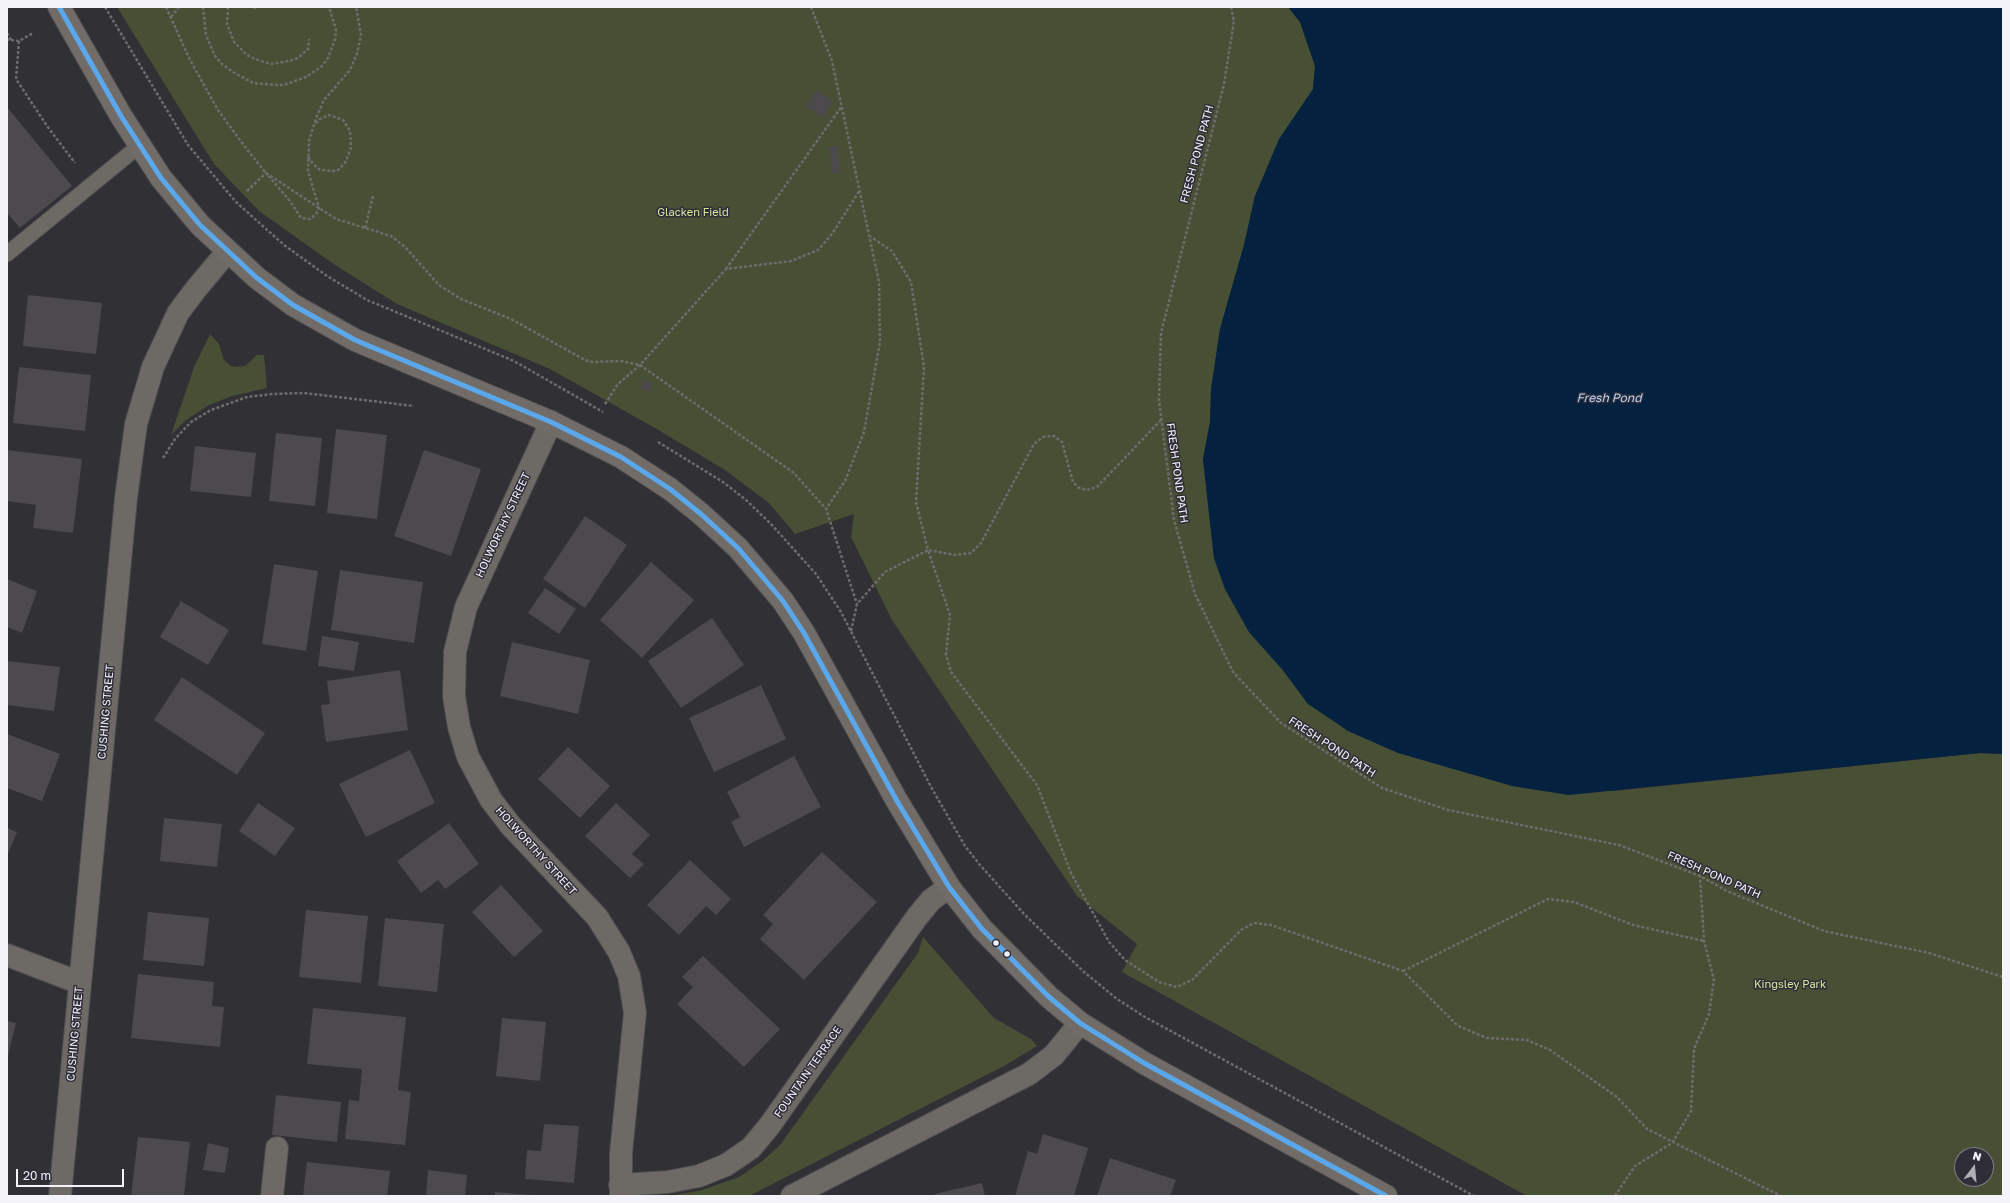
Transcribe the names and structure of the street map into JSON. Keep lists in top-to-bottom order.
{
  "streets": {
    "street": ["HOLWORTHY STREET", "CUSHING STREET", "FOUNTAIN TERRACE"],
    "path": ["FRESH POND PATH"]
  },
  "crossings": [
    ["HOLWORTHY STREET", "FOUNTAIN TERRACE"]
  ],
  "water": ["Fresh Pond"],
  "parks": ["Glacken Field", "Kingsley Park"],
  "scale_bar": "20 m",
  "north": "top"
}
